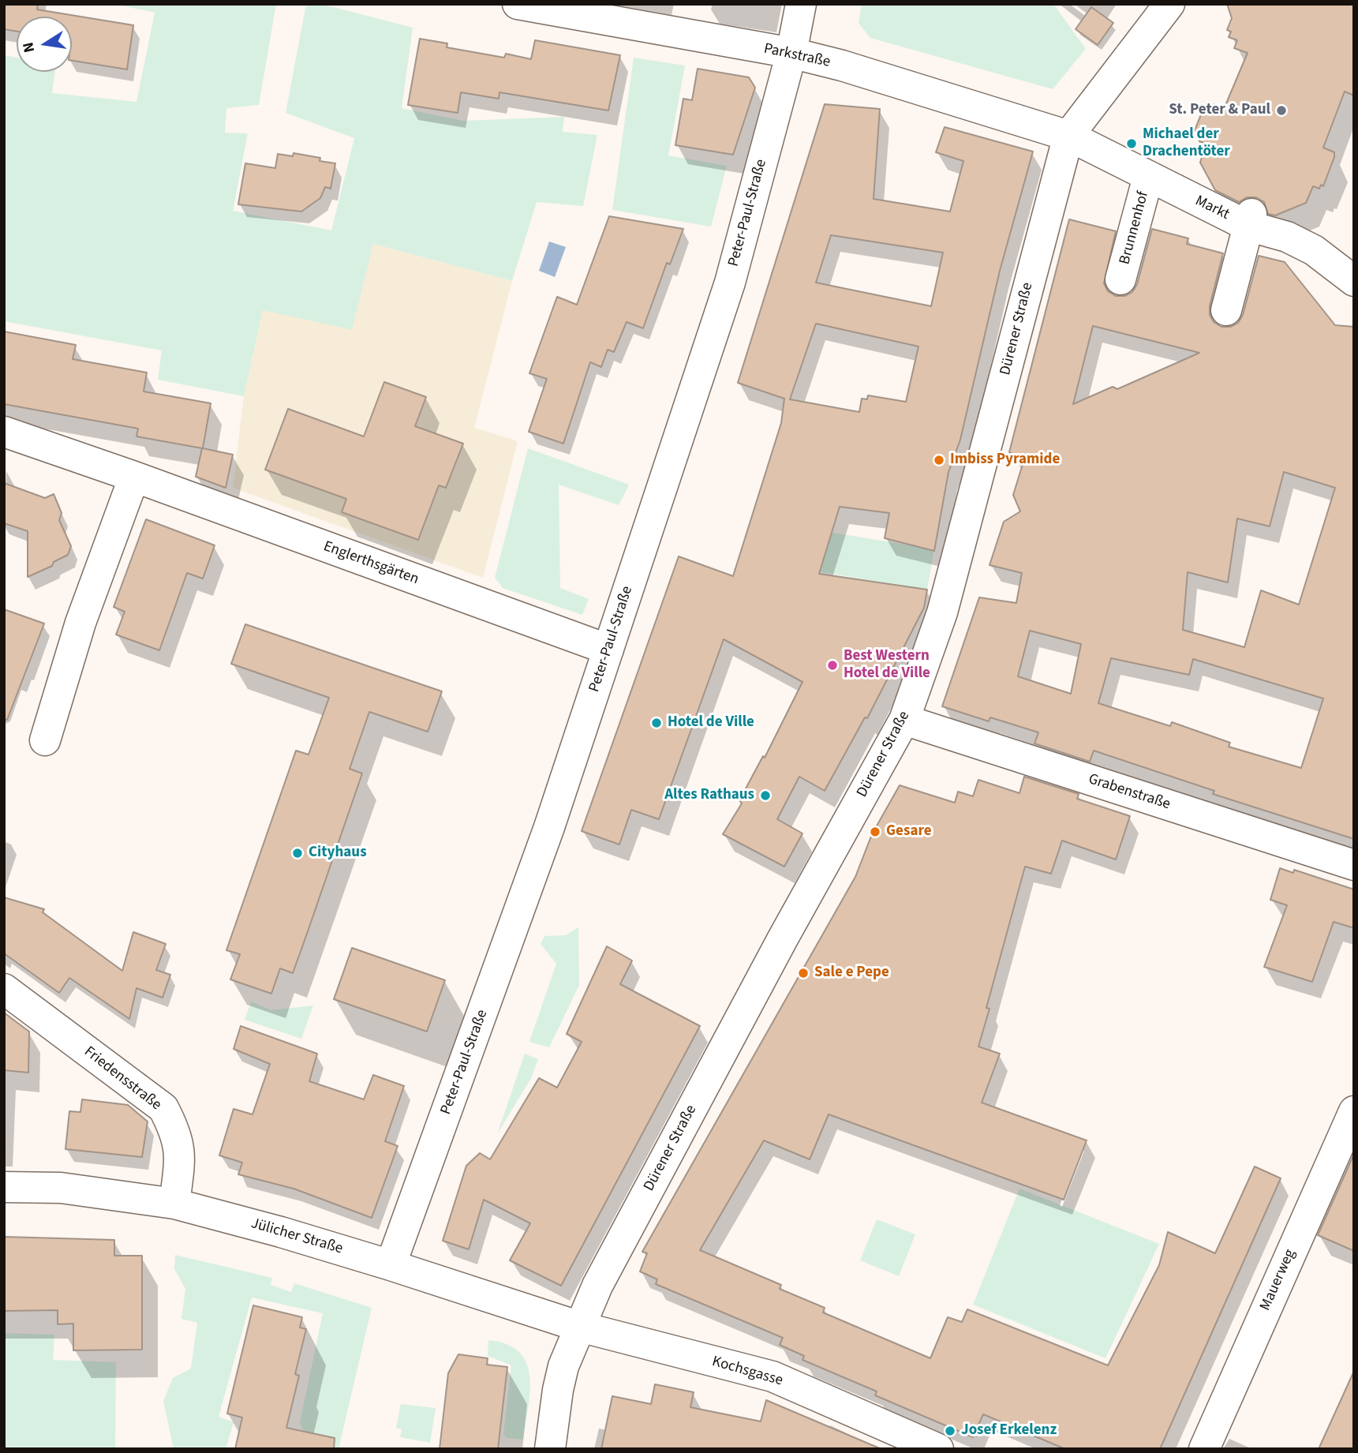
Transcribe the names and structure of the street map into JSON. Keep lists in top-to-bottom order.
{
  "streets": {
    "street": [
      "Parkstraße",
      "Markt",
      "Peter-Paul-Straße",
      "Brunnenhof",
      "Dürener Straße",
      "Englerthsgärten",
      "Grabenstraße",
      "Friedensstraße",
      "Jülicher Straße",
      "Mauerweg",
      "Kochsgasse"
    ]
  },
  "crossings": [
    ["Parkstraße", "Markt"],
    ["Parkstraße", "Peter-Paul-Straße"],
    ["Parkstraße", "Dürener Straße"],
    ["Markt", "Brunnenhof"],
    ["Markt", "Dürener Straße"],
    ["Peter-Paul-Straße", "Englerthsgärten"],
    ["Peter-Paul-Straße", "Jülicher Straße"],
    ["Dürener Straße", "Grabenstraße"],
    ["Dürener Straße", "Jülicher Straße"],
    ["Dürener Straße", "Kochsgasse"],
    ["Friedensstraße", "Jülicher Straße"],
    ["Jülicher Straße", "Kochsgasse"]
  ],
  "places": [
    "St. Peter & Paul",
    "Michael der Drachentöter",
    "Imbiss Pyramide",
    "Best Western Hotel de Ville",
    "Hotel de Ville",
    "Altes Rathaus",
    "Gesare",
    "Cityhaus",
    "Sale e Pepe",
    "Josef Erkelenz"
  ],
  "north": "left"
}
